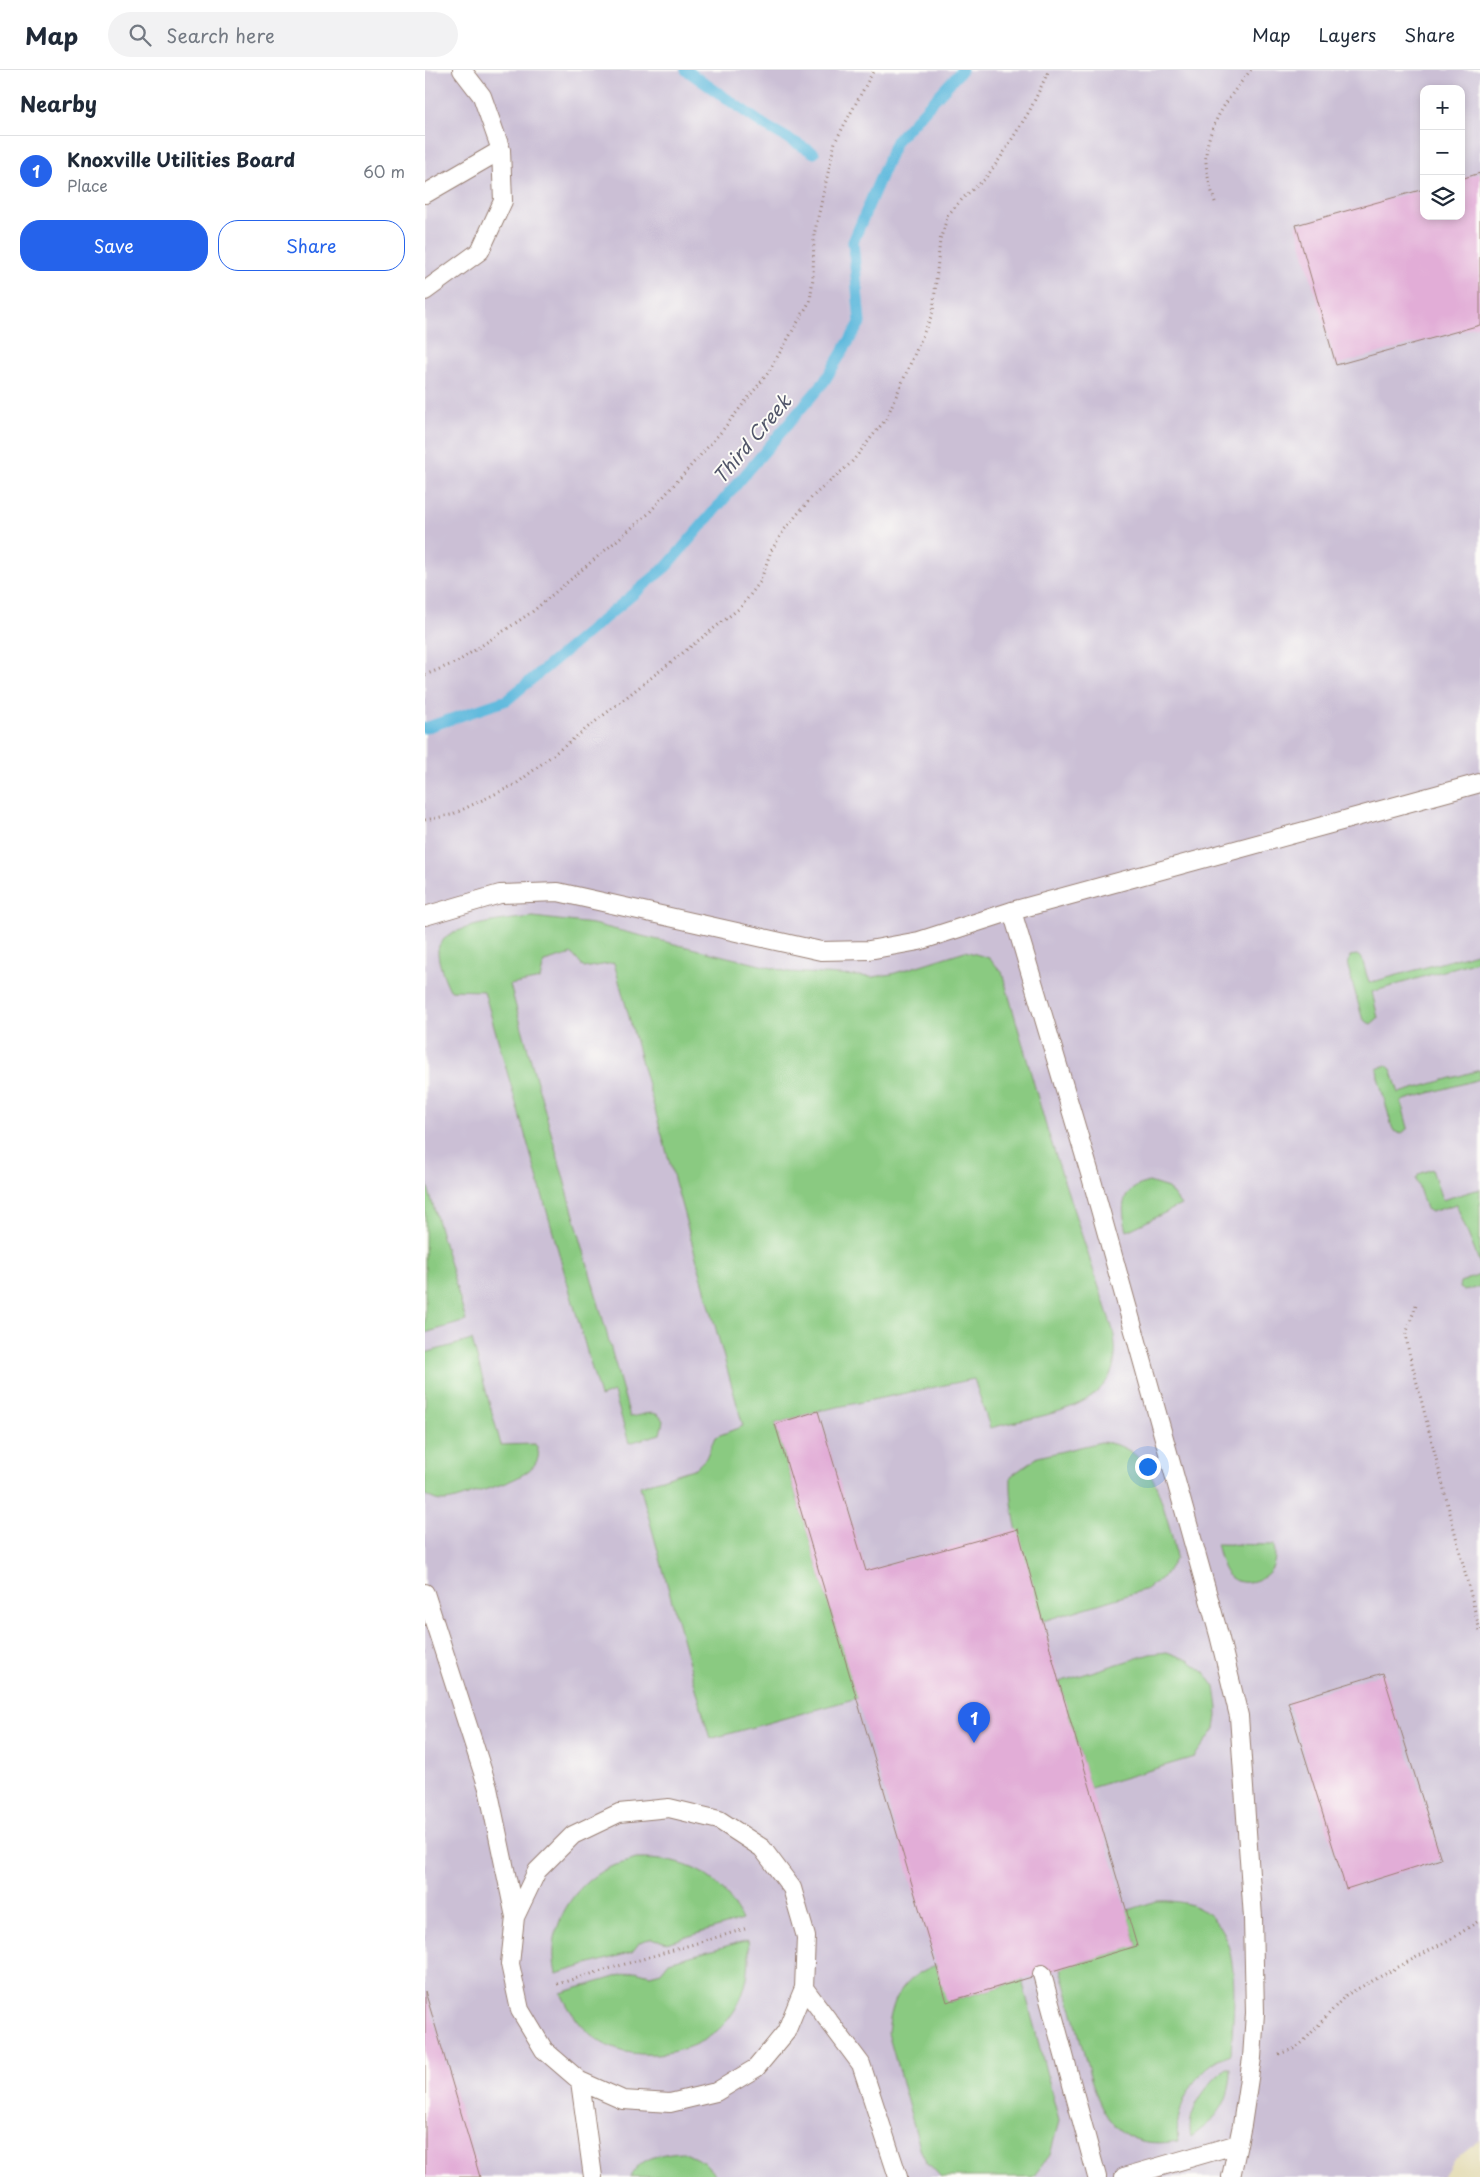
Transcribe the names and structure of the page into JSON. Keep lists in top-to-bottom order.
{
  "water": ["Third Creek"],
  "page": {
    "header": "Map",
    "search": "Search here",
    "nav": ["Map", "Layers", "Share"],
    "heading": "Nearby",
    "map_buttons": ["+", "−"],
    "list": [
      {
        "mark": "1",
        "name": "Knoxville Utilities Board",
        "note": "Place",
        "value": "60 m"
      }
    ],
    "buttons": ["Save", "Share"],
    "pins": "1"
  }
}
